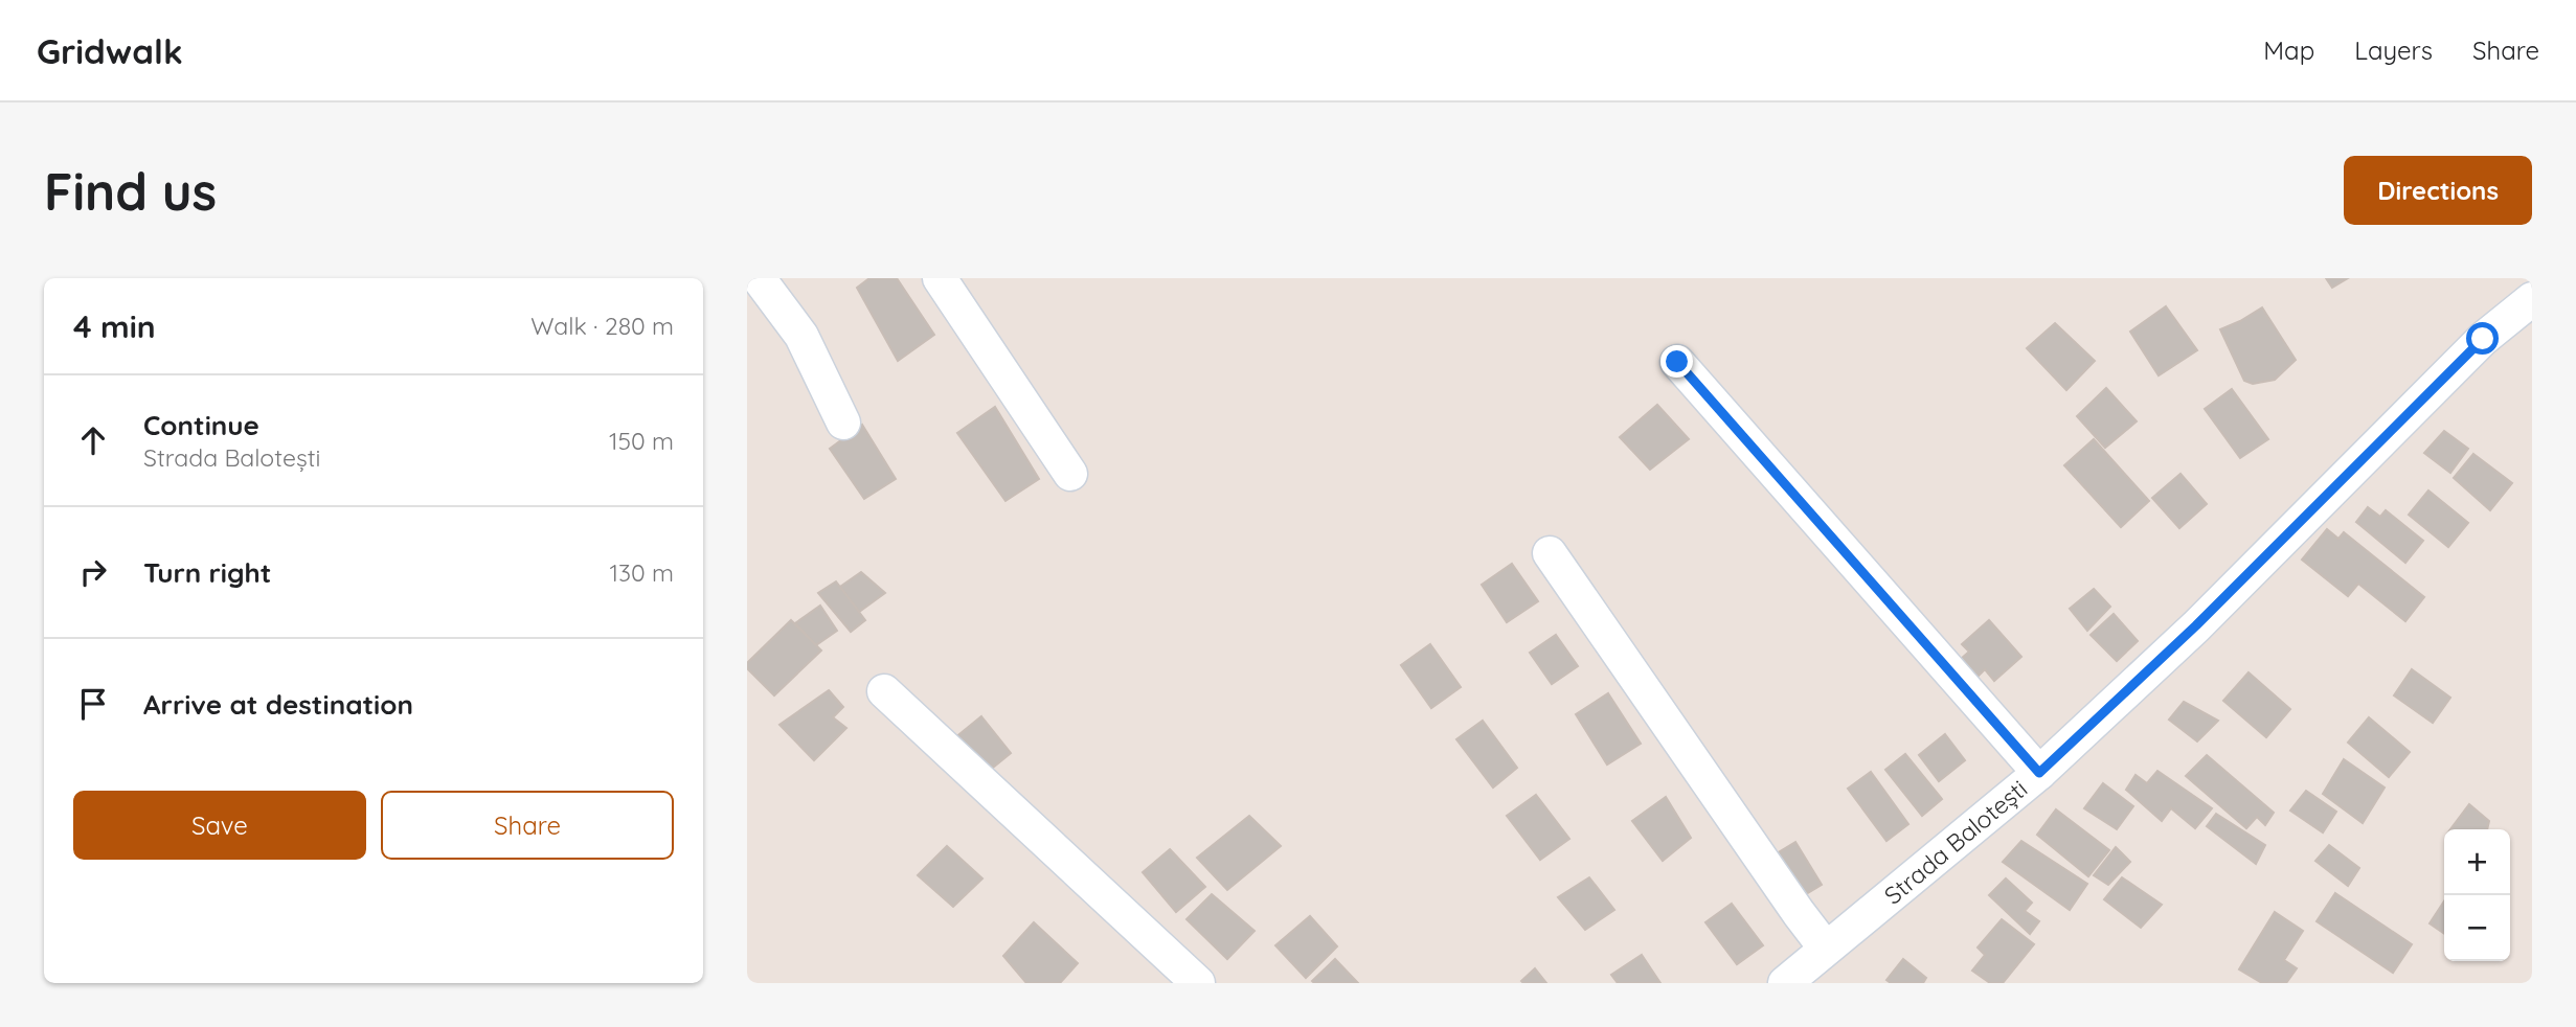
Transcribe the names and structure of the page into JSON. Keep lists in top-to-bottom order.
{
  "streets": {
    "street": ["Strada Balotești"]
  },
  "page": {
    "header": "Gridwalk",
    "nav": ["Map", "Layers", "Share"],
    "buttons": [
      "Directions",
      ["Save", "Share"]
    ],
    "title": "Find us",
    "heading": ["4 min", "Walk · 280 m"],
    "list": [
      ["Continue", "Strada Balotești", "150 m"],
      ["Turn right", "130 m"],
      "Arrive at destination"
    ],
    "map_buttons": ["+", "−"]
  }
}
